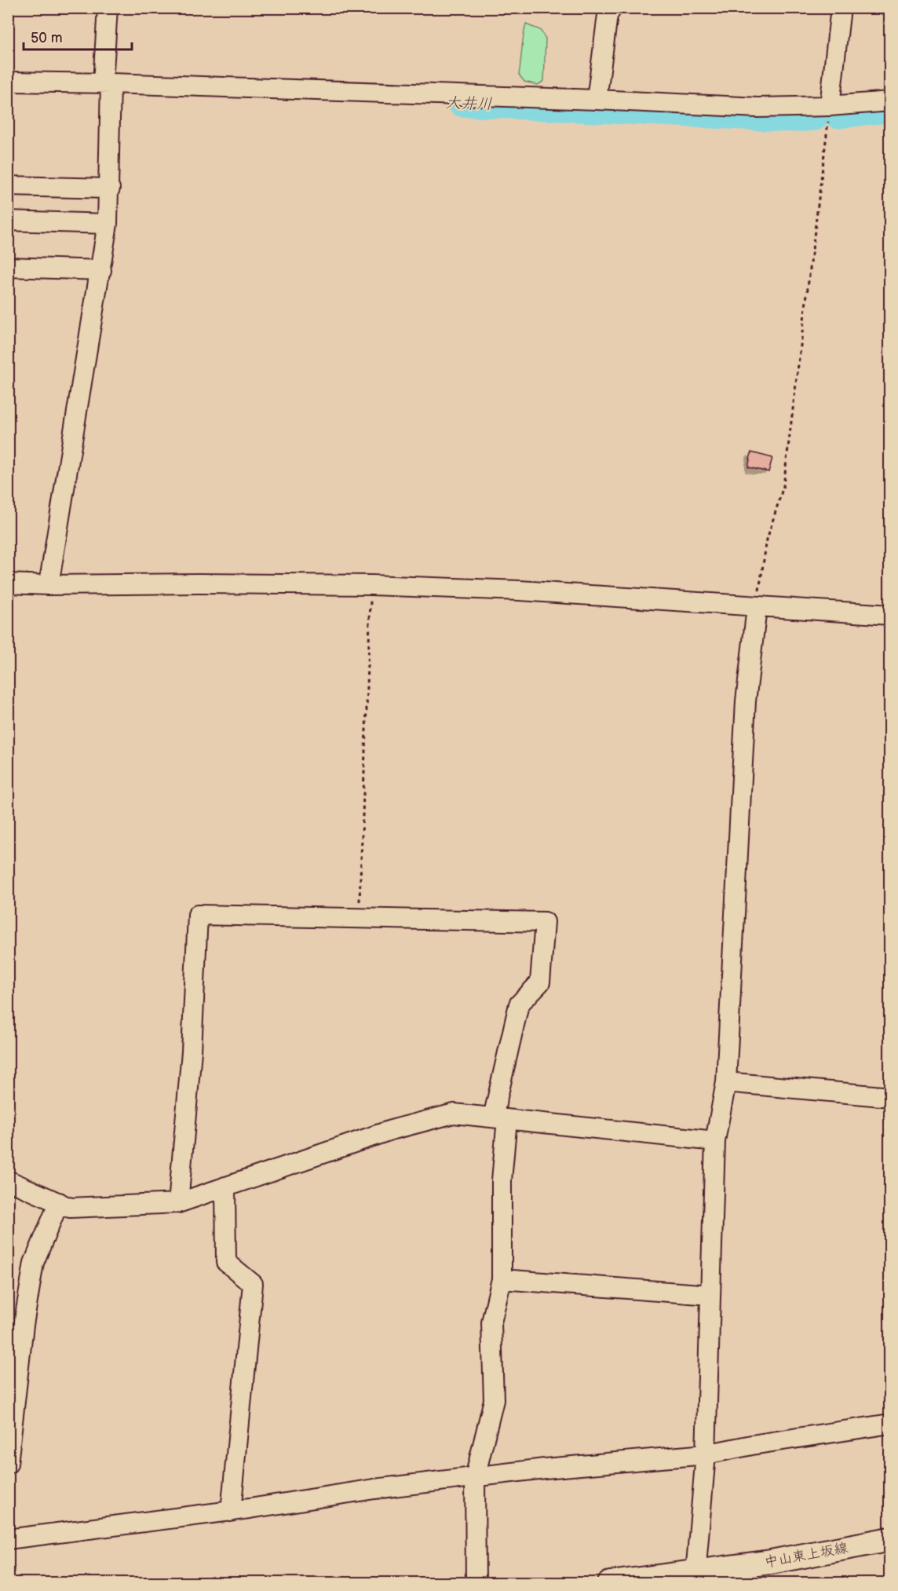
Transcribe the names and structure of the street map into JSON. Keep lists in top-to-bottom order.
{
  "streets": {
    "main road": ["中山東上坂線"]
  },
  "water": ["大井川"],
  "scale_bar": "50 m"
}
